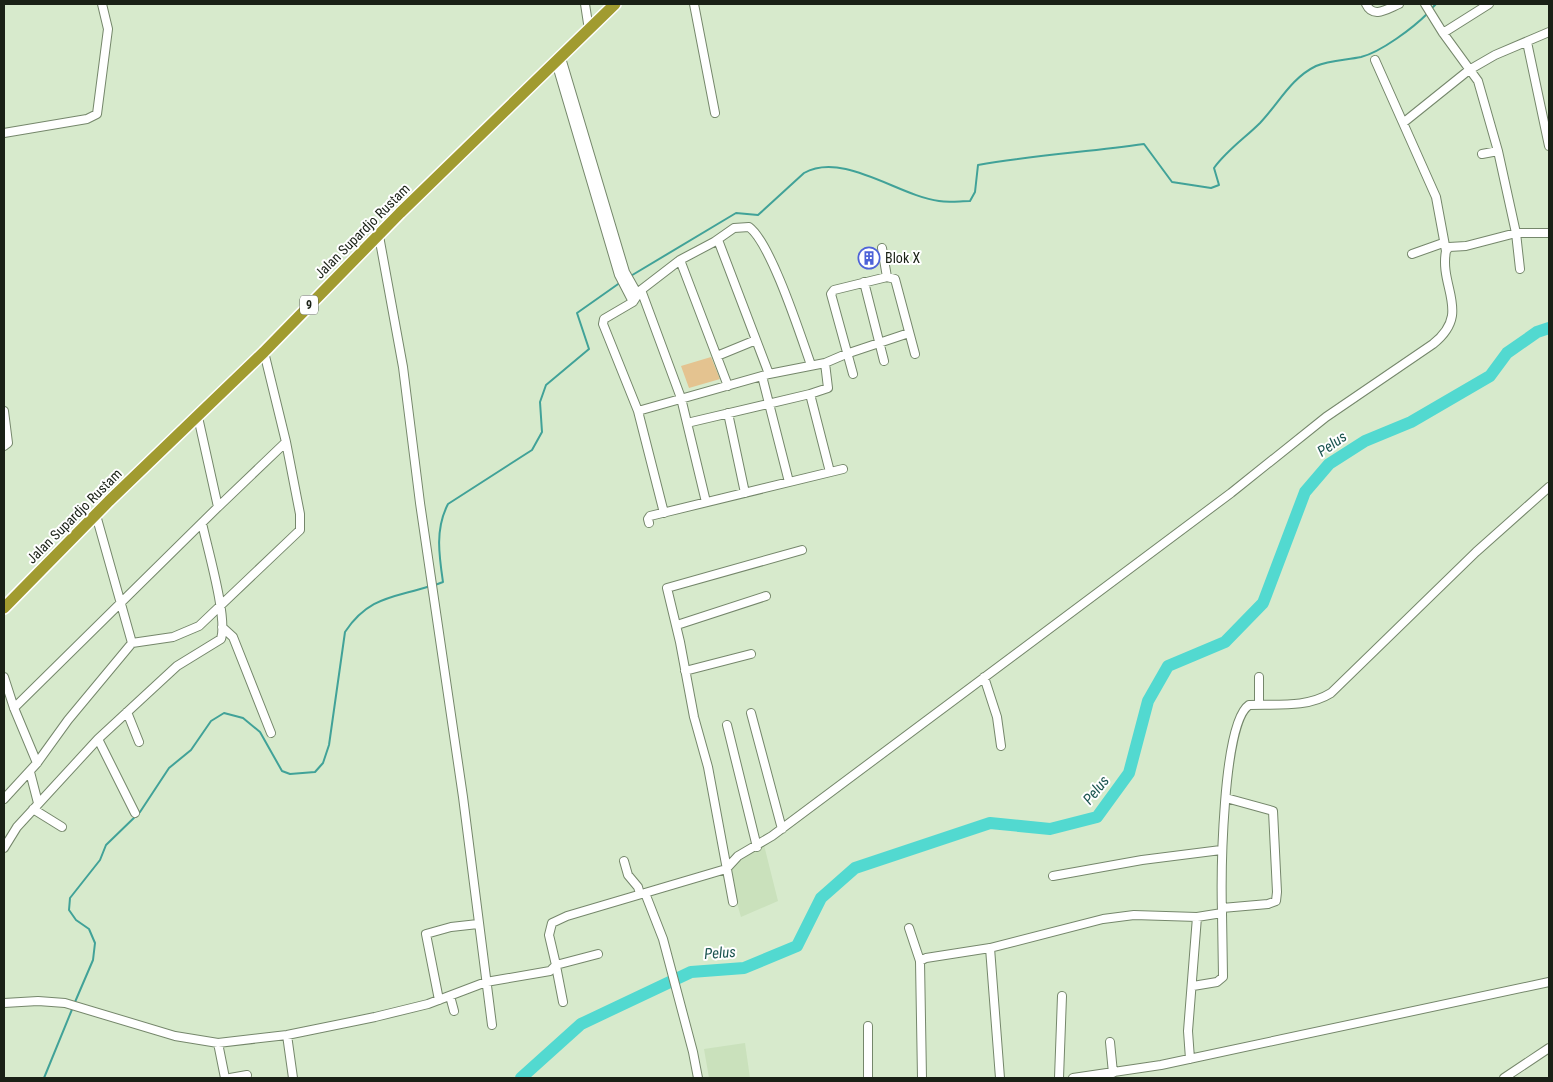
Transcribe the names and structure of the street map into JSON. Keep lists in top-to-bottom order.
{
  "streets": {
    "highway": ["Jalan Supardjo Rustam", "9"]
  },
  "water": ["Pelus"],
  "places": {
    "building": ["Blok X"]
  }
}
